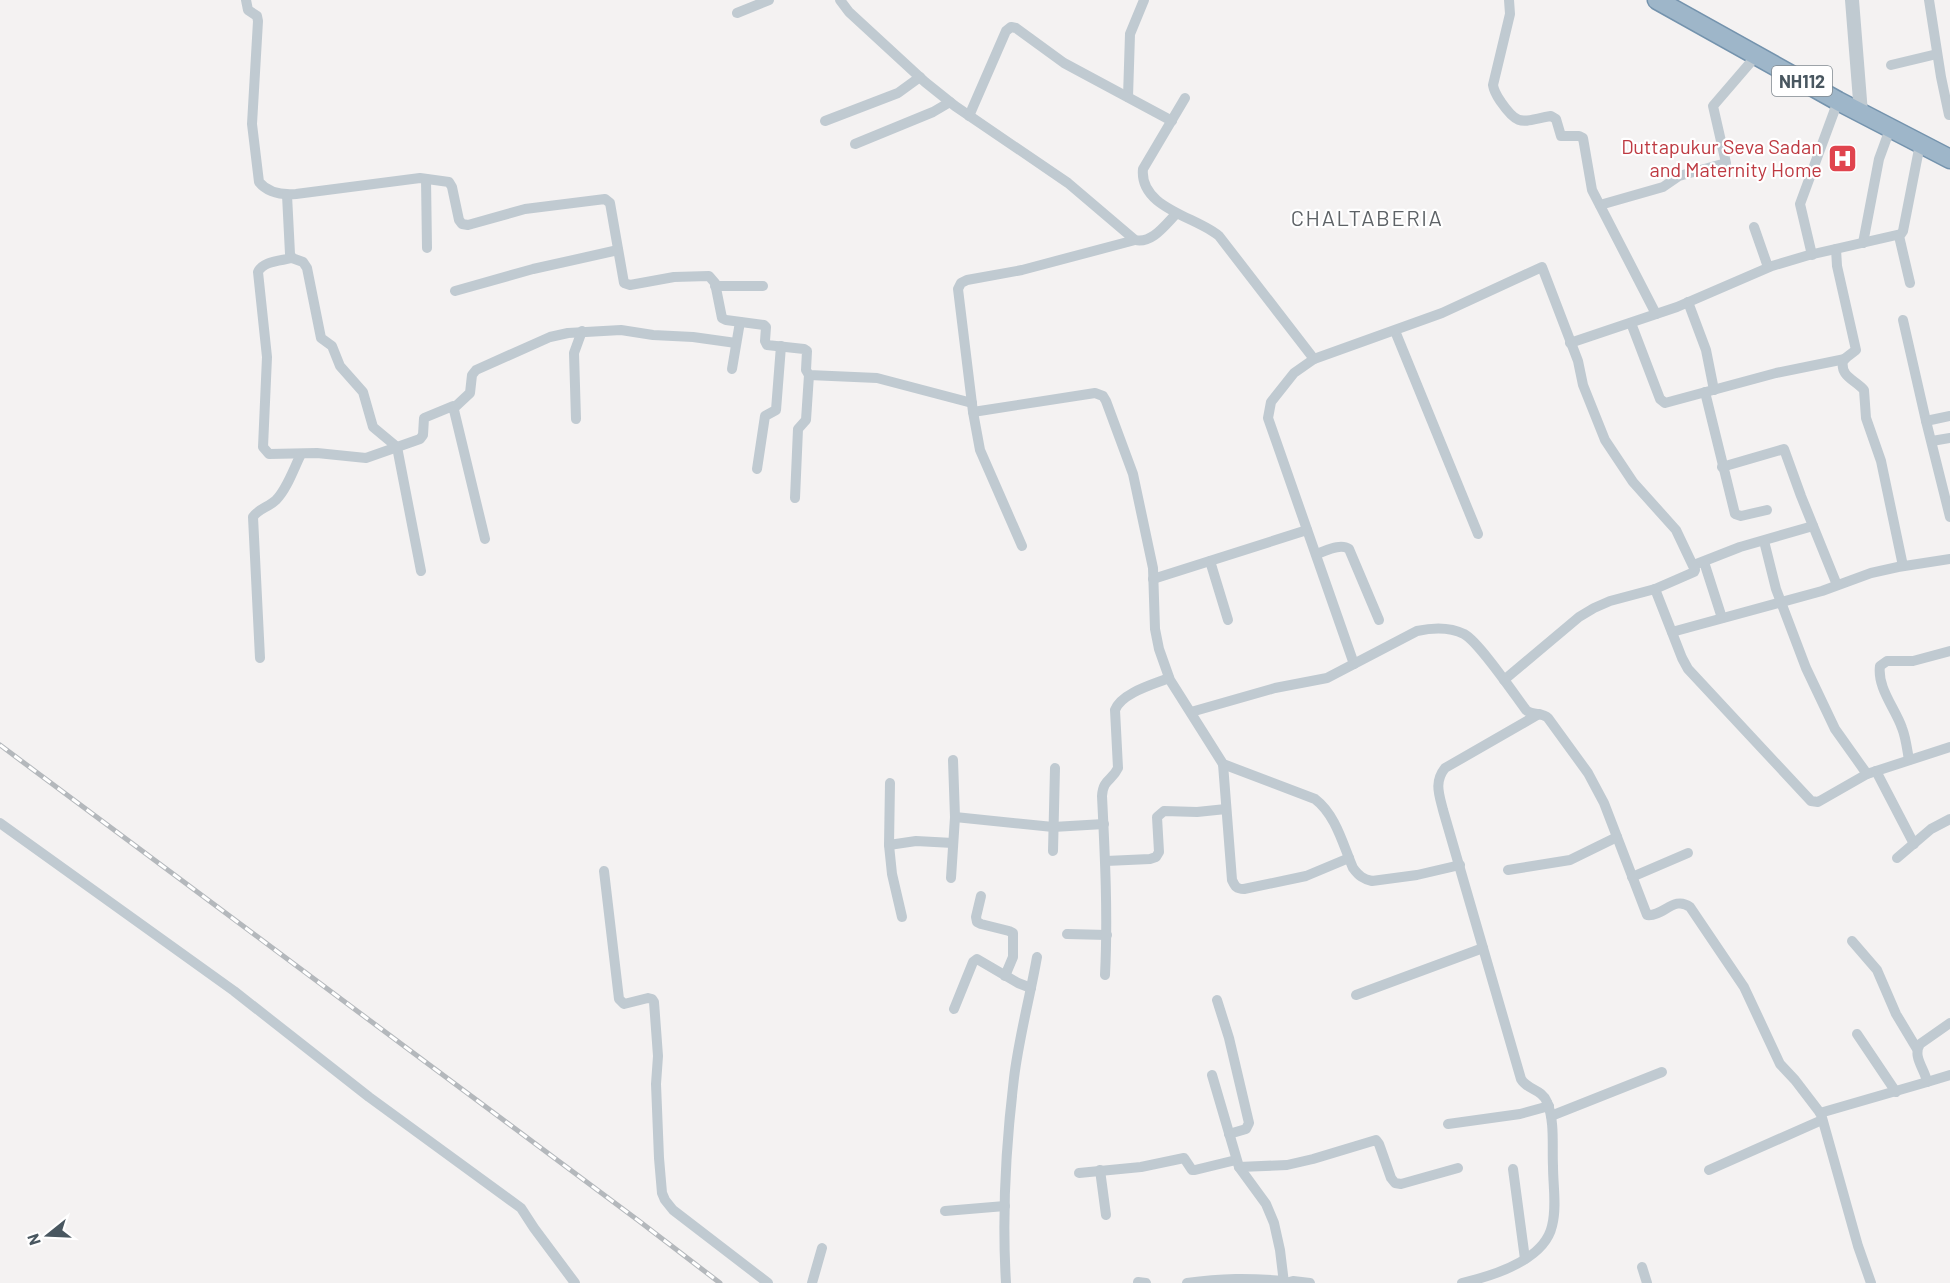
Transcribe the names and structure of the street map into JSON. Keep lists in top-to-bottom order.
{
  "streets": {
    "highway": ["NH112"]
  },
  "districts": ["CHALTABERIA"],
  "places": {
    "hospital": ["Duttapukur Seva Sadan and Maternity Home"]
  },
  "north": "left"
}
